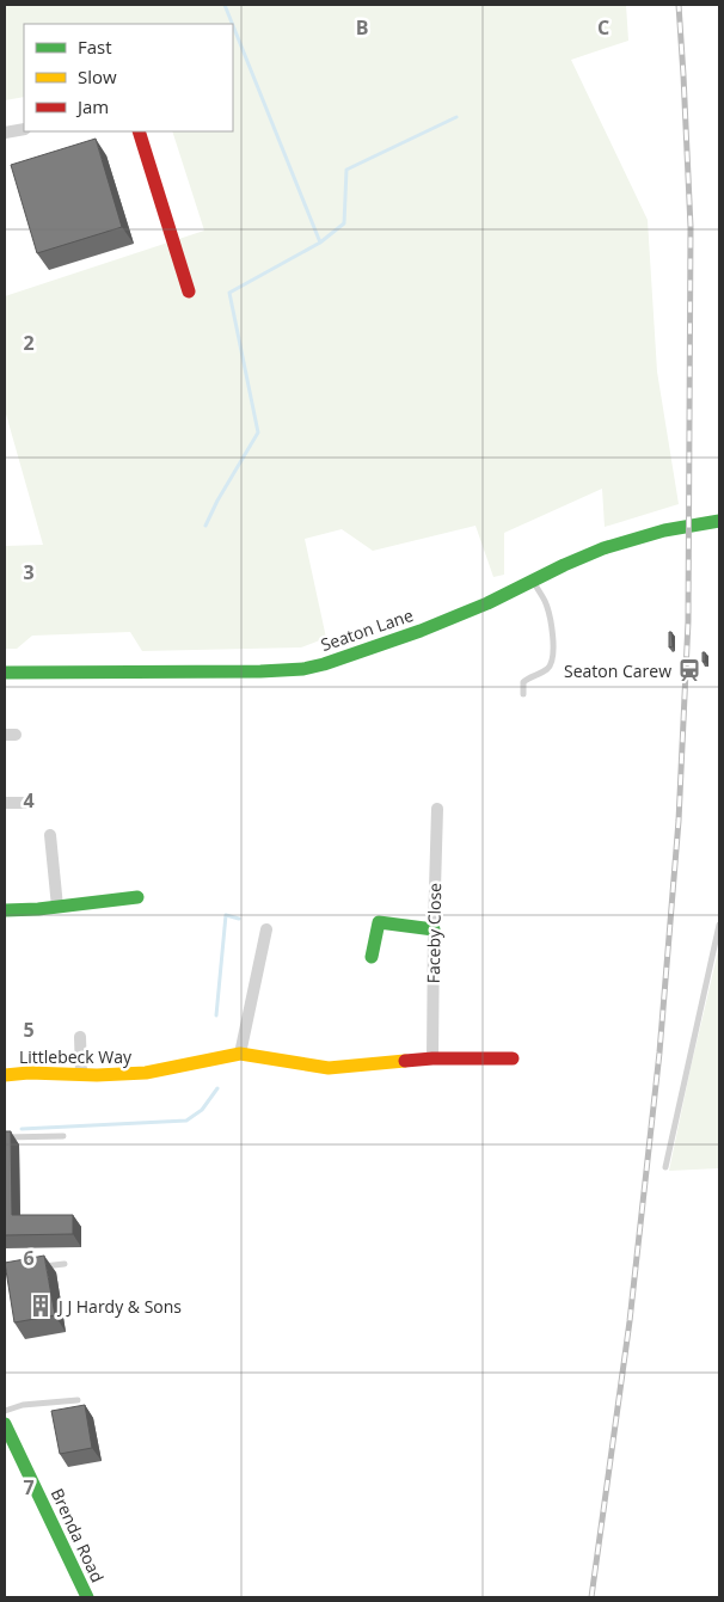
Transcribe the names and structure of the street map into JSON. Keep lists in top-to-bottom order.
{
  "streets": {
    "main road": ["Seaton Lane", "Littlebeck Way", "Brenda Road"],
    "street": ["Faceby Close"]
  },
  "places": {
    "station": ["Seaton Carew"],
    "building": ["J J Hardy & Sons"]
  },
  "legend": ["Fast", "Slow", "Jam"],
  "grid": {
    "columns": ["B", "C"],
    "rows": [
      "2",
      "3",
      "4",
      "5",
      "6",
      "7"
    ]
  }
}
